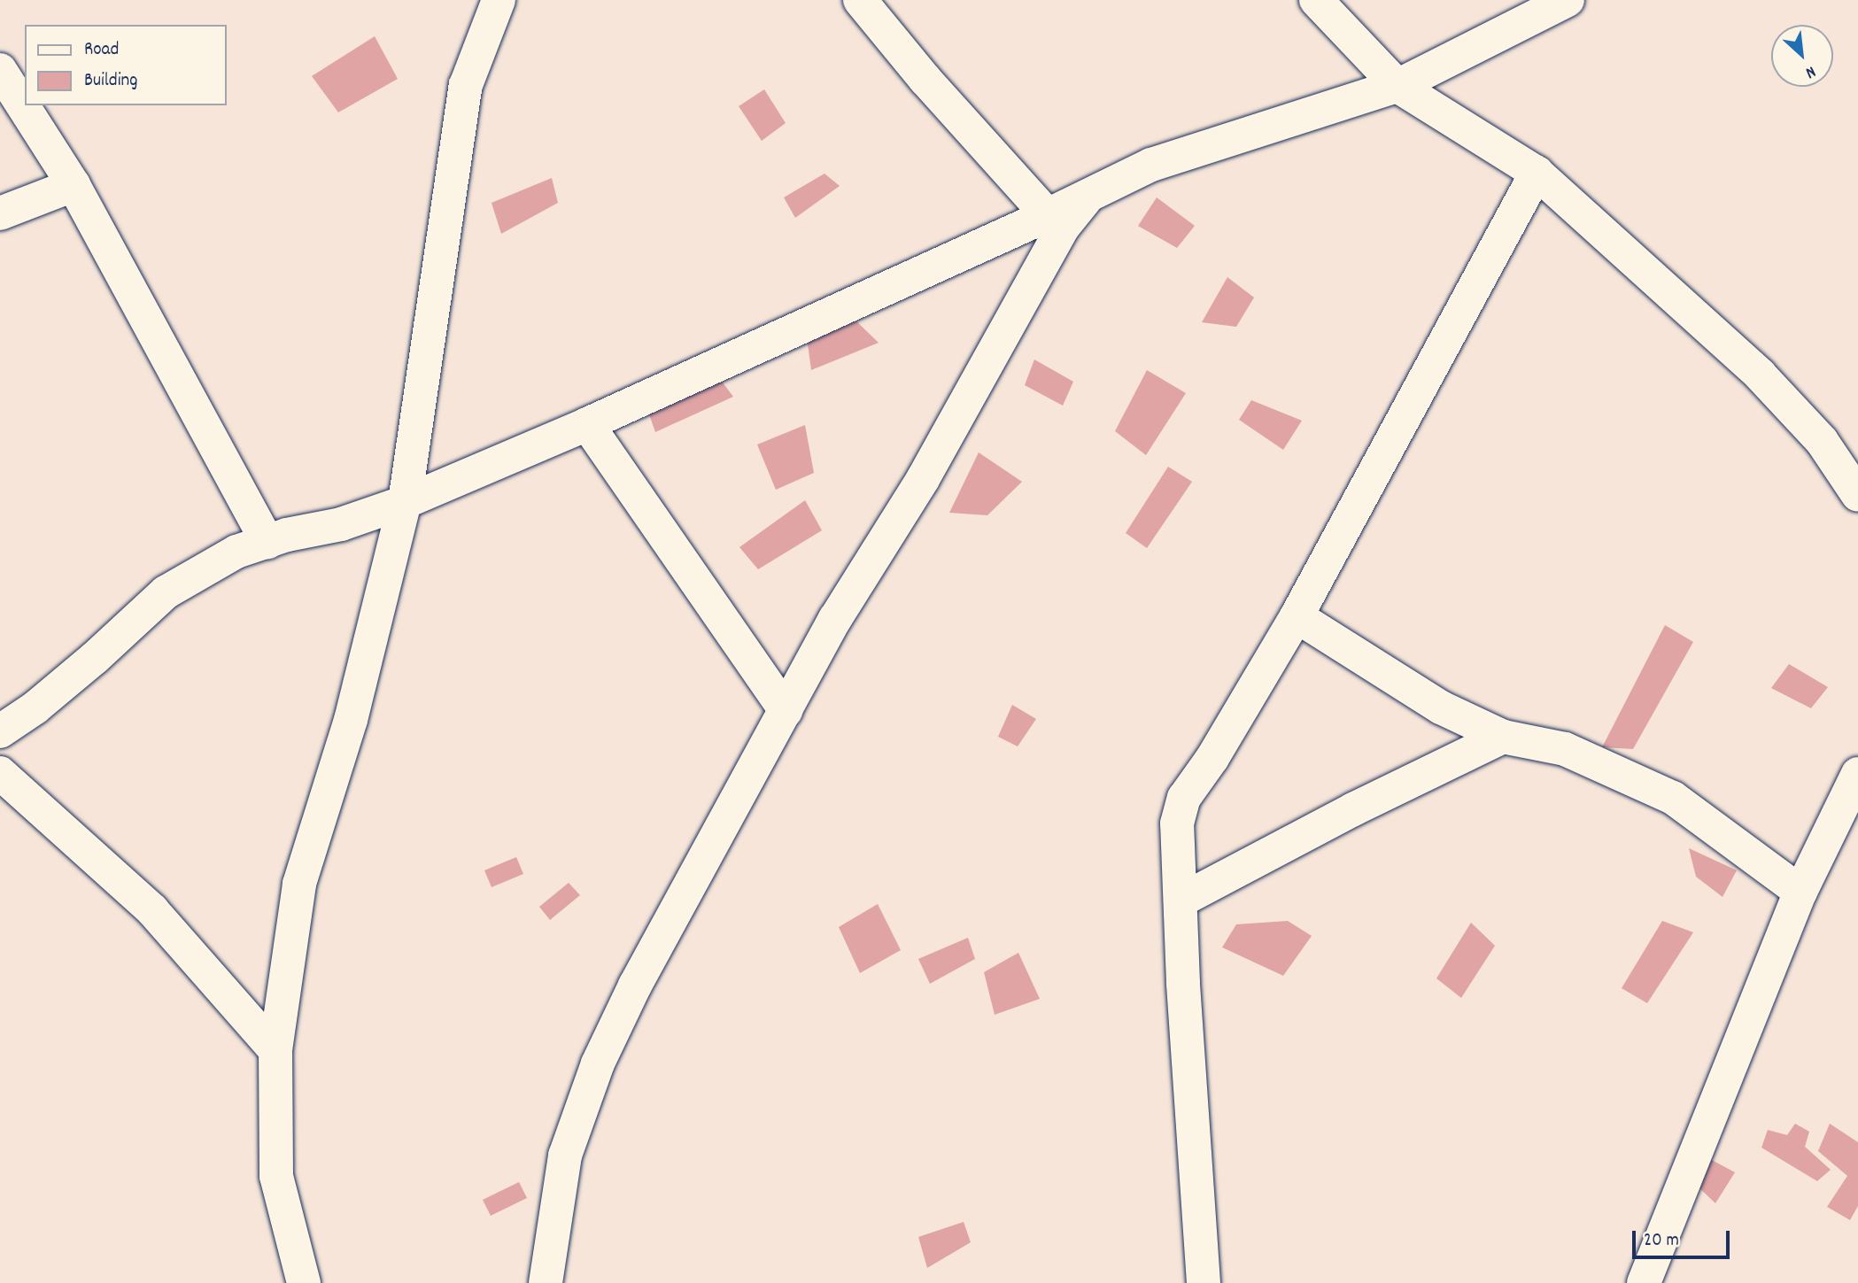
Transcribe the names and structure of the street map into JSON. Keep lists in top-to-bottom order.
{
  "legend": ["Road", "Building"],
  "scale_bar": "20 m",
  "north": "bottom right"
}
